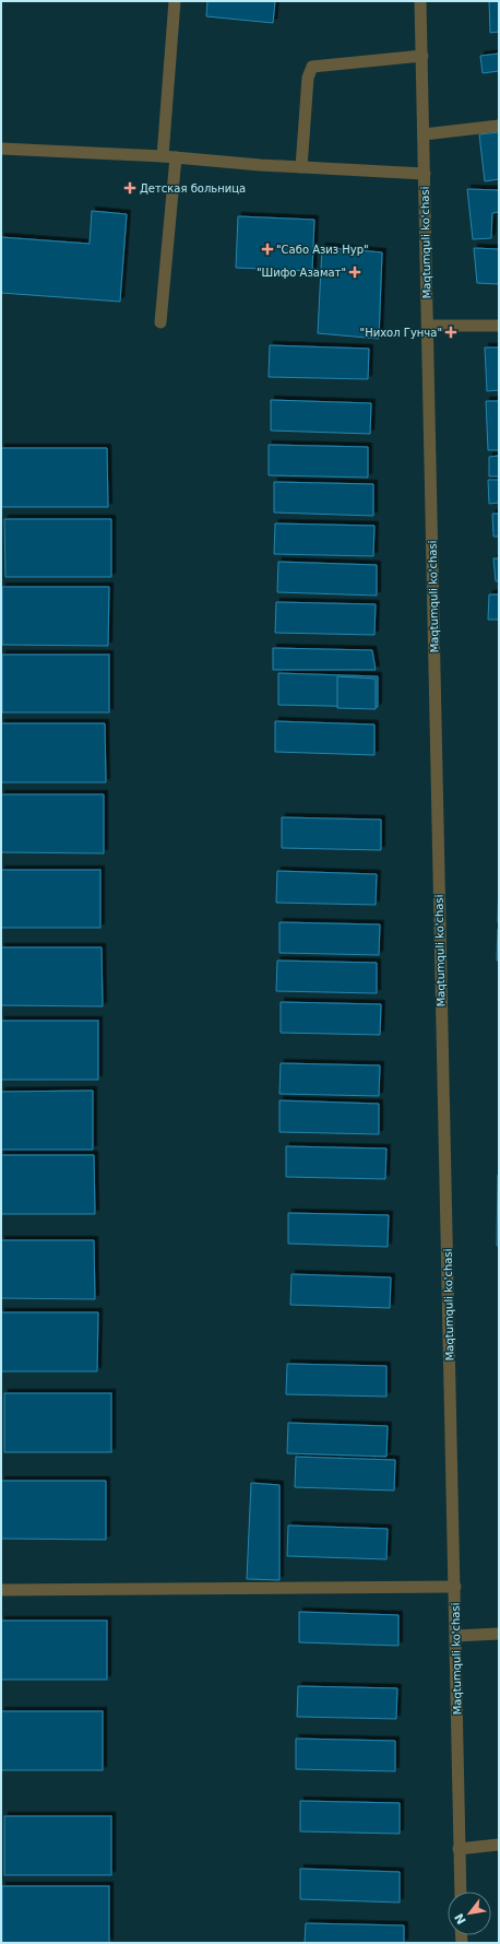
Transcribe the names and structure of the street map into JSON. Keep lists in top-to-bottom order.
{
  "streets": {
    "street": ["Maqtumquli ko'chasi"]
  },
  "places": {
    "health": [
      "Детская больница",
      "\"Сабо Азиз Нур\"",
      "\"Шифо Азамат\"",
      "\"Нихол Гунча\""
    ]
  },
  "north": "bottom left"
}
